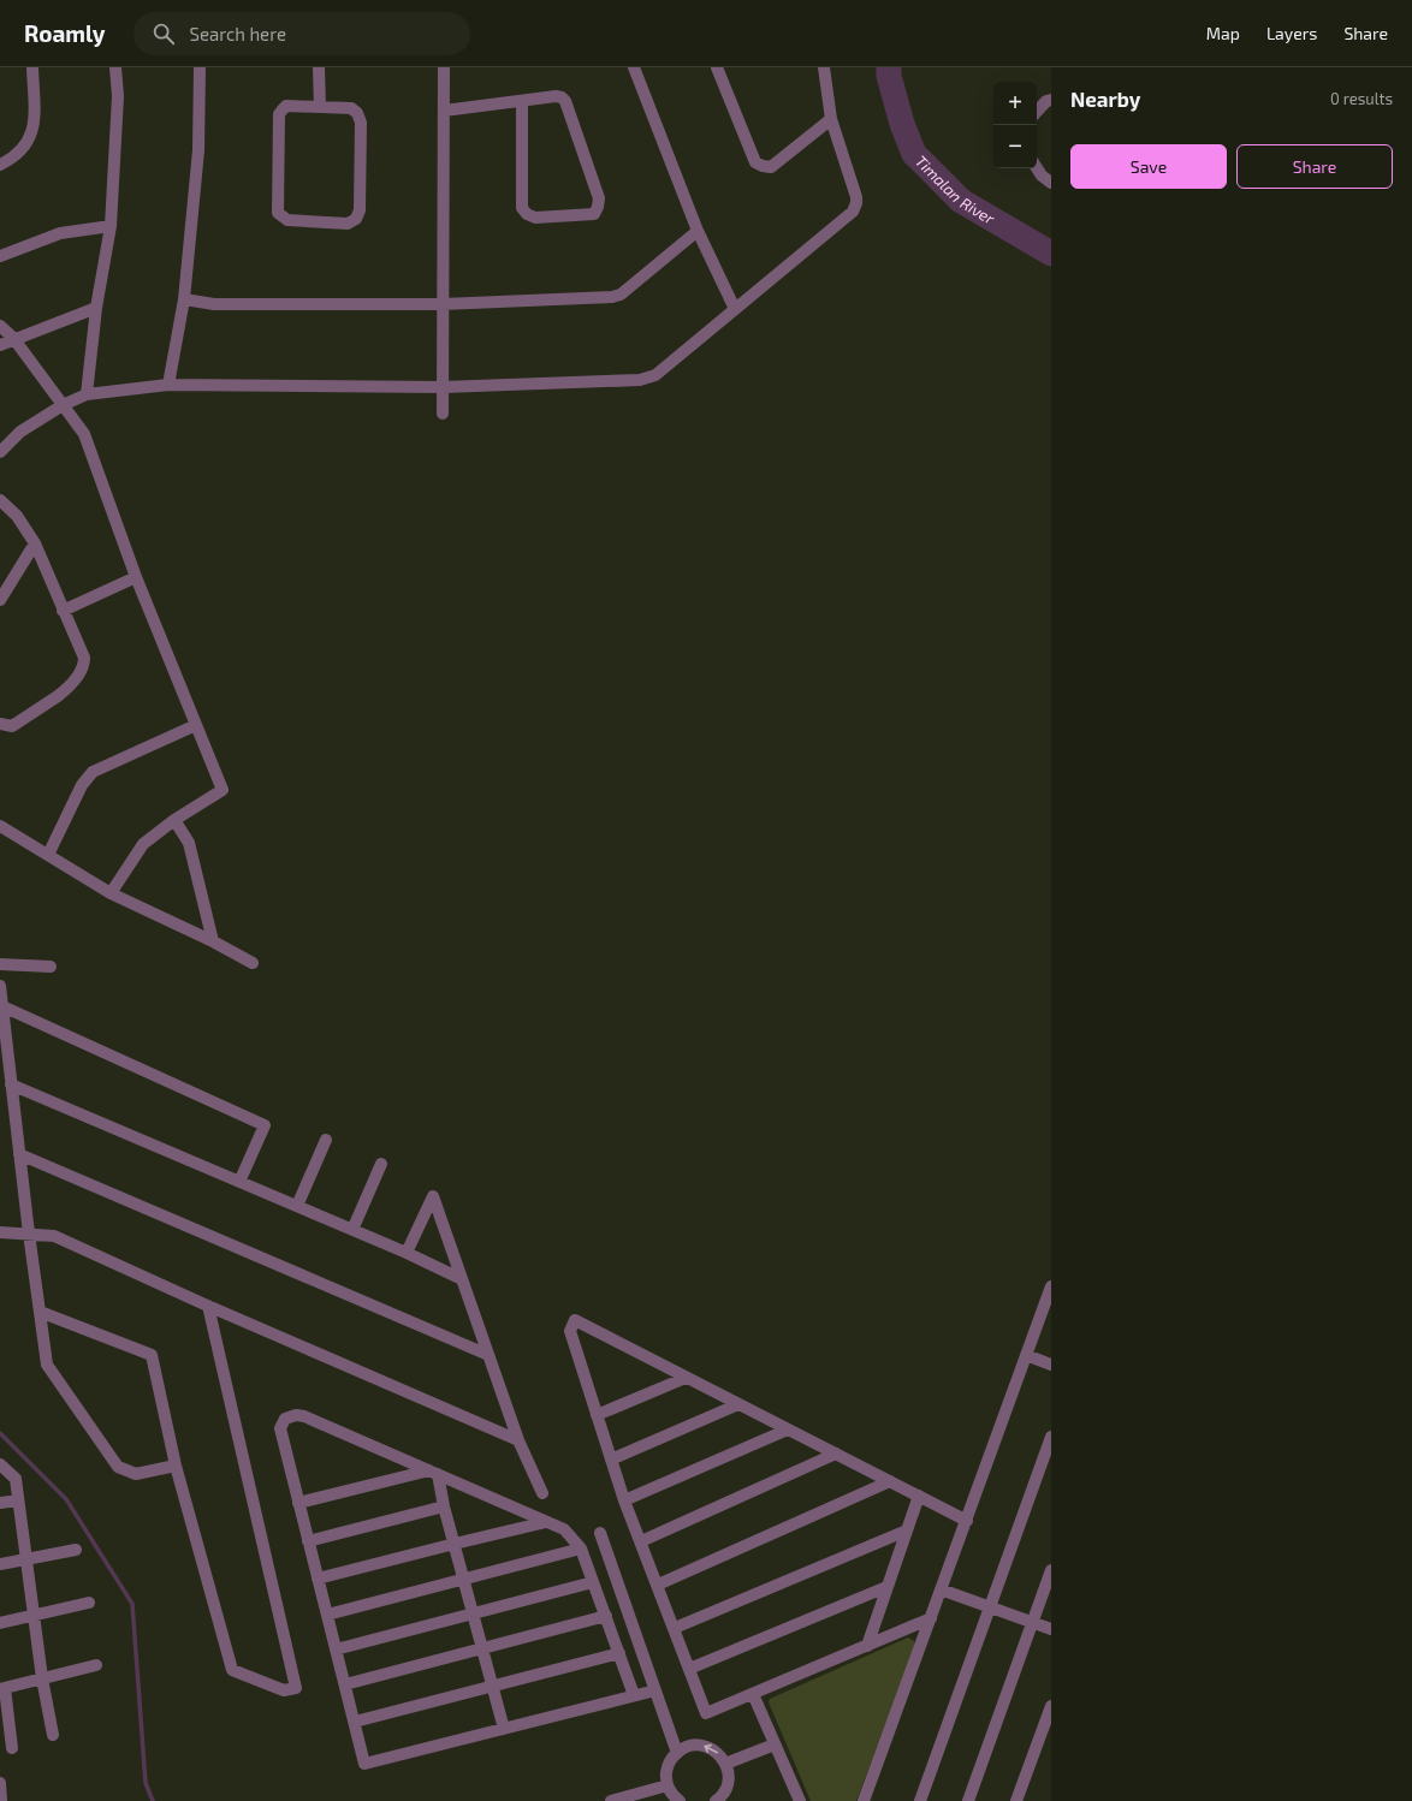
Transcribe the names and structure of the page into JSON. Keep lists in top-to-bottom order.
{
  "water": ["Timalan River"],
  "page": {
    "header": "Roamly",
    "search": "Search here",
    "nav": ["Map", "Layers", "Share"],
    "heading": ["Nearby", "0 results"],
    "map_buttons": ["+", "−"],
    "buttons": ["Save", "Share"]
  }
}
